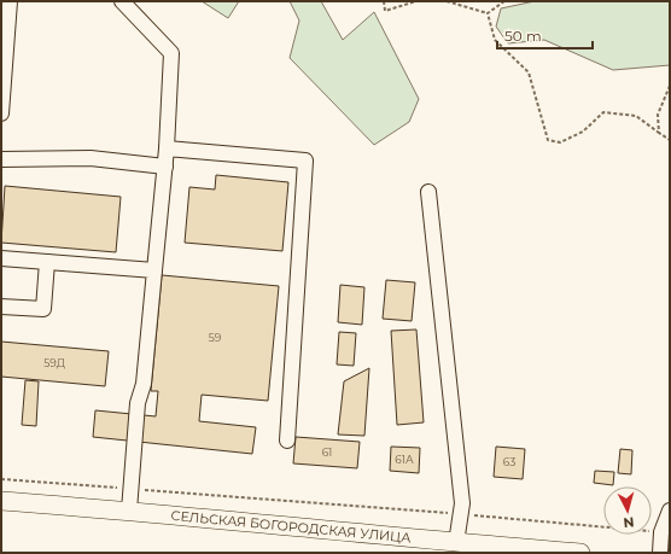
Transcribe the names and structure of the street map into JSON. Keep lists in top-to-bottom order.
{
  "streets": {
    "main road": ["СЕЛЬСКАЯ БОГОРОДСКАЯ УЛИЦА"]
  },
  "house_numbers": [
    "59",
    "59Д",
    "61",
    "61А",
    "63"
  ],
  "scale_bar": "50 m",
  "north": "bottom"
}
